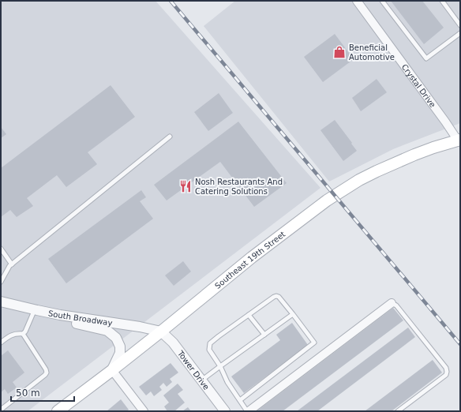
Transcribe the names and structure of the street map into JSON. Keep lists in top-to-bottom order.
{
  "streets": {
    "main road": ["Southeast 19th Street"],
    "street": ["Crystal Drive", "South Broadway", "Tower Drive"]
  },
  "crossings": [
    ["Crystal Drive", "Southeast 19th Street"],
    ["Southeast 19th Street", "South Broadway"],
    ["Southeast 19th Street", "Tower Drive"],
    ["South Broadway", "Tower Drive"]
  ],
  "places": {
    "shop": ["Beneficial Automotive"],
    "restaurant": ["Nosh Restaurants And Catering Solutions"]
  },
  "scale_bar": "50 m"
}
